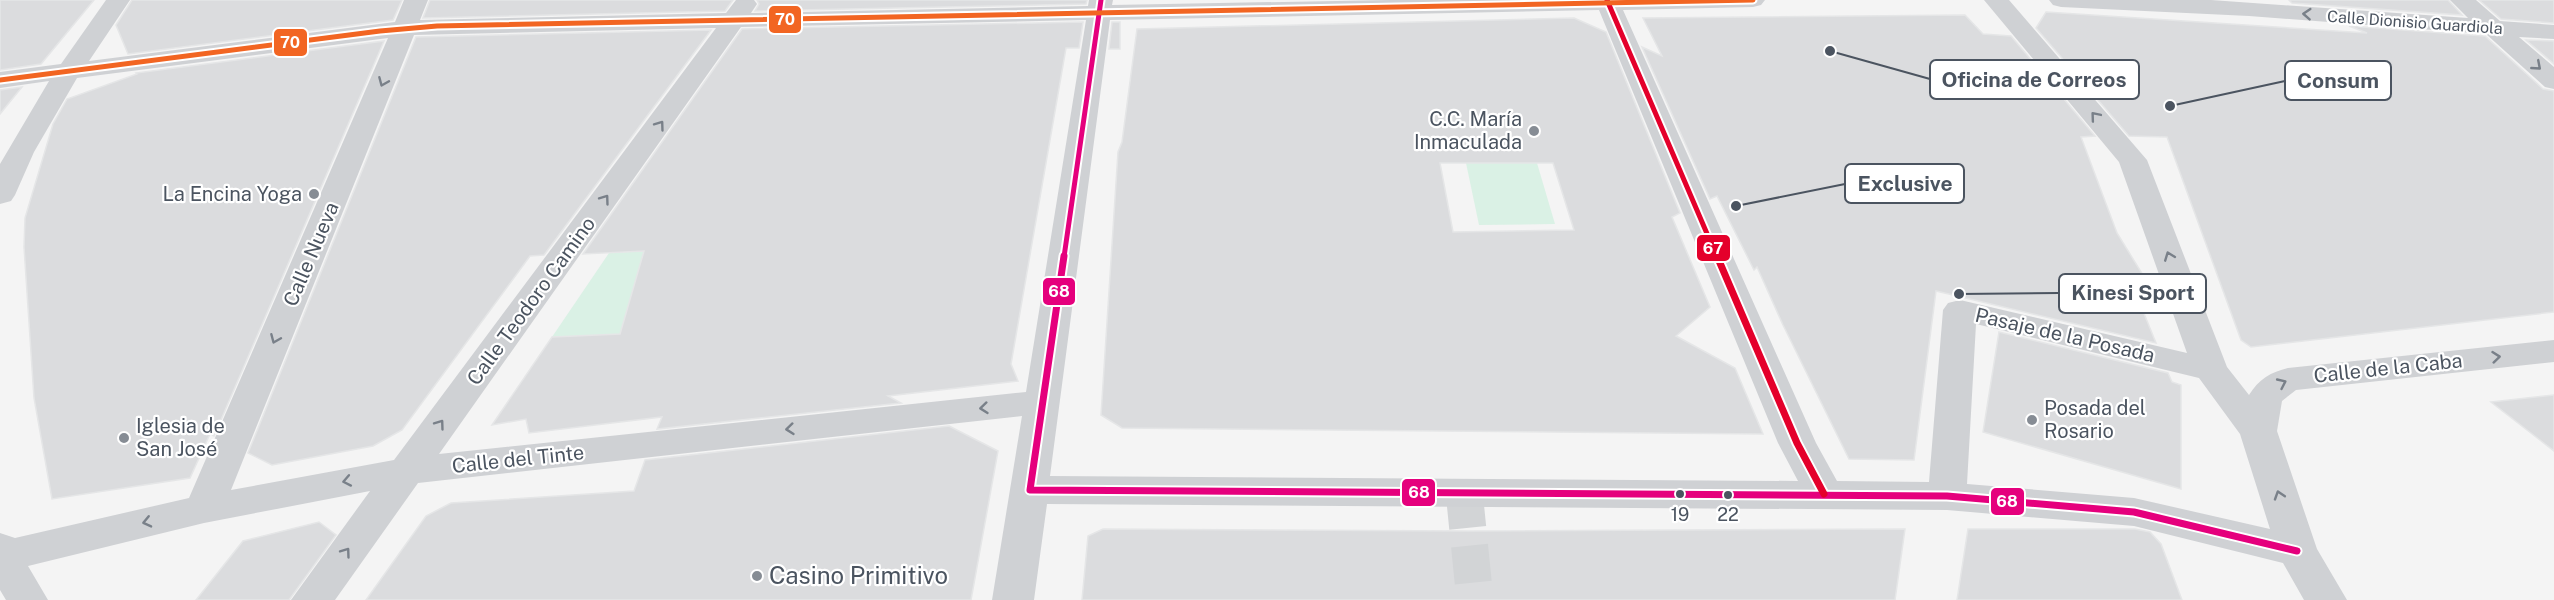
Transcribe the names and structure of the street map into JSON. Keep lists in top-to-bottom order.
{
  "streets": {
    "street": [
      "Calle Dionisio Guardiola",
      "Calle Nueva",
      "Calle Teodoro Camino",
      "Pasaje de la Posada",
      "Calle de la Caba",
      "Calle del Tinte"
    ]
  },
  "crossings": [
    ["Calle Nueva", "Calle del Tinte"],
    ["Calle Teodoro Camino", "Calle del Tinte"]
  ],
  "one_way": [
    "Calle Dionisio Guardiola",
    "Calle Nueva",
    "Calle Teodoro Camino",
    "Calle de la Caba",
    "Calle del Tinte"
  ],
  "places": [
    "Oficina de Correos",
    "Consum",
    "C.C. María Inmaculada",
    "La Encina Yoga",
    "Exclusive",
    "Kinesi Sport",
    "Posada del Rosario",
    "Iglesia de San José",
    "19",
    "22",
    "Casino Primitivo"
  ],
  "lines": ["transit line 68", "transit line 67", "transit line 70"]
}
